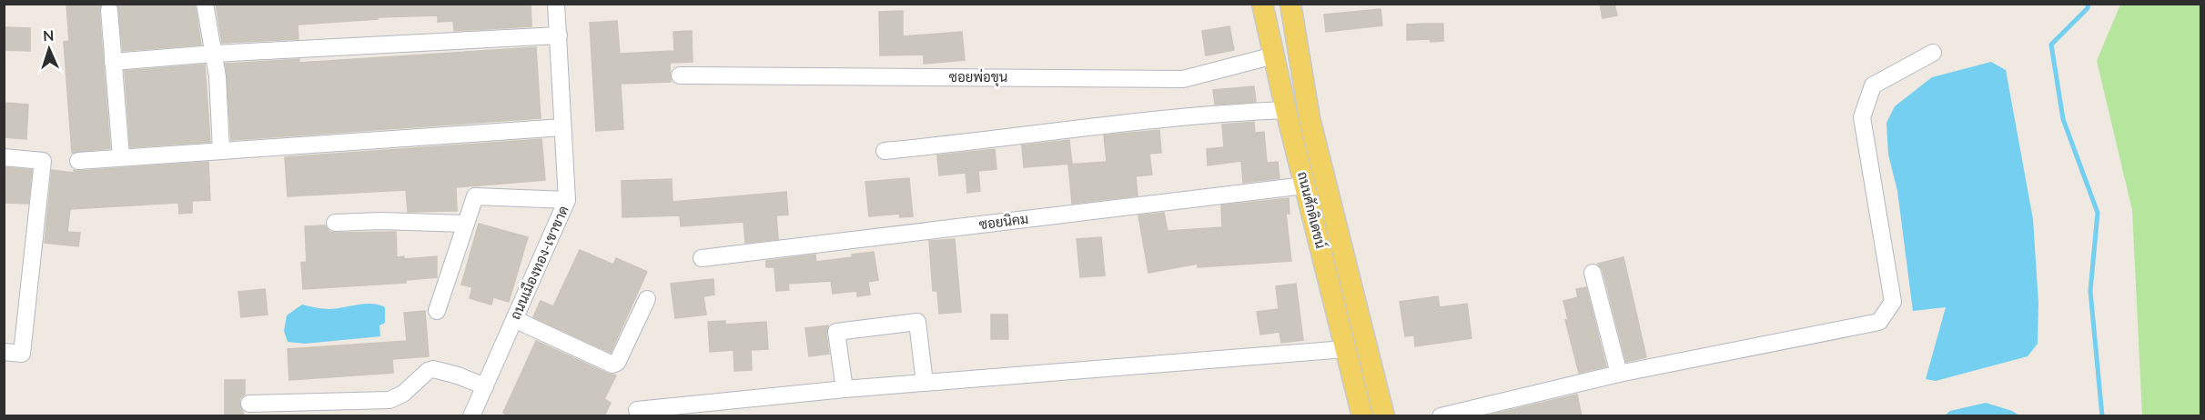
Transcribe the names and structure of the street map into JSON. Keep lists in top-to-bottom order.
{
  "streets": {
    "main road": ["ถนนศักดิเดชน์"],
    "street": ["ซอยพ่อขุน", "ซอยนิคม", "ถนนเมืองทอง-เขาขาด"]
  },
  "crossings": [
    ["ซอยพ่อขุน", "ถนนศักดิเดชน์"],
    ["ถนนศักดิเดชน์", "ซอยนิคม"]
  ],
  "north": "top"
}
